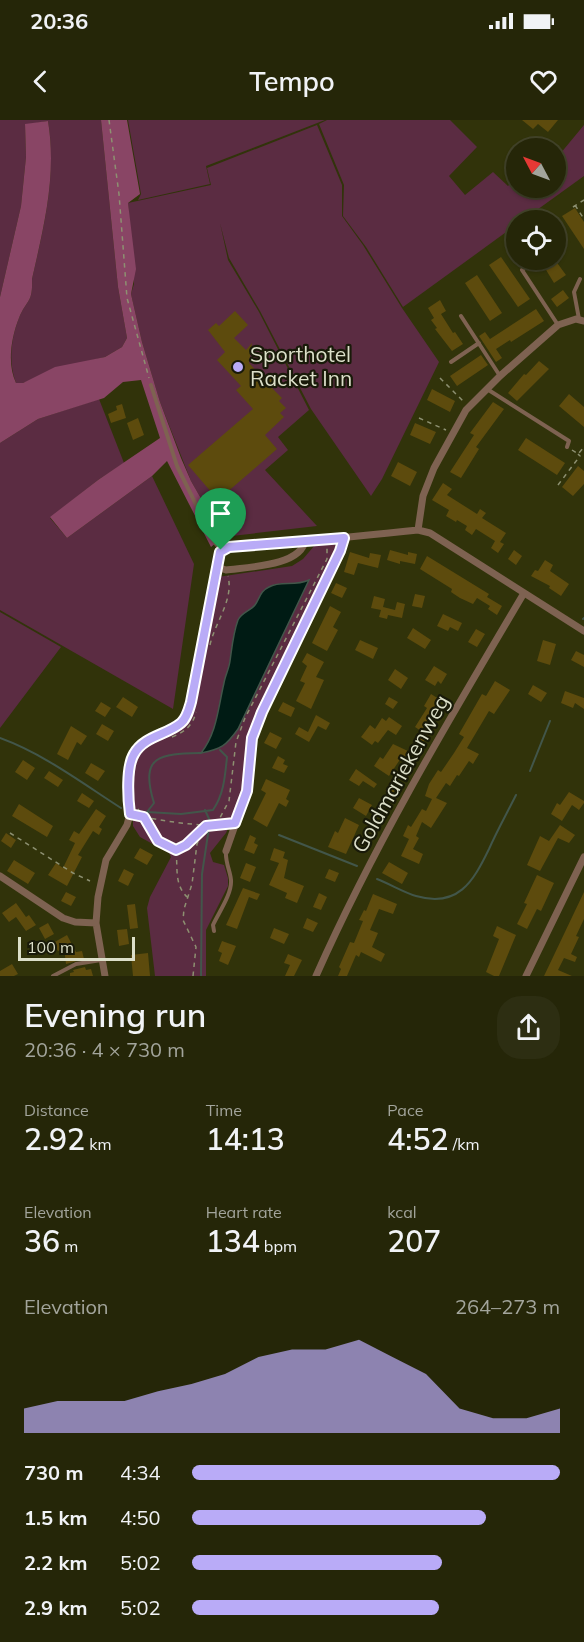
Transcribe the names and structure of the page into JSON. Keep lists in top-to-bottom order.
{
  "streets": {
    "street": ["Goldmariekenweg"]
  },
  "places": ["Sporthotel Racket Inn"],
  "scale_bar": "100 m",
  "north": "top left",
  "page": {
    "status": "20:36",
    "header": "Tempo",
    "scale": "100 m",
    "heading": ["Evening run", "20:36 · 4 × 730 m"],
    "stats": [
      ["Distance", "2.92 km"],
      ["Time", "14:13"],
      ["Pace", "4:52 /km"],
      ["Elevation", "36 m"],
      ["Heart rate", "134 bpm"],
      ["kcal", "207"]
    ],
    "chart": ["Elevation", "264–273 m"],
    "list": [
      {
        "name": "730 m",
        "note": "4:34"
      },
      {
        "name": "1.5 km",
        "note": "4:50"
      },
      {
        "name": "2.2 km",
        "note": "5:02"
      },
      {
        "name": "2.9 km",
        "note": "5:02"
      }
    ]
  }
}
